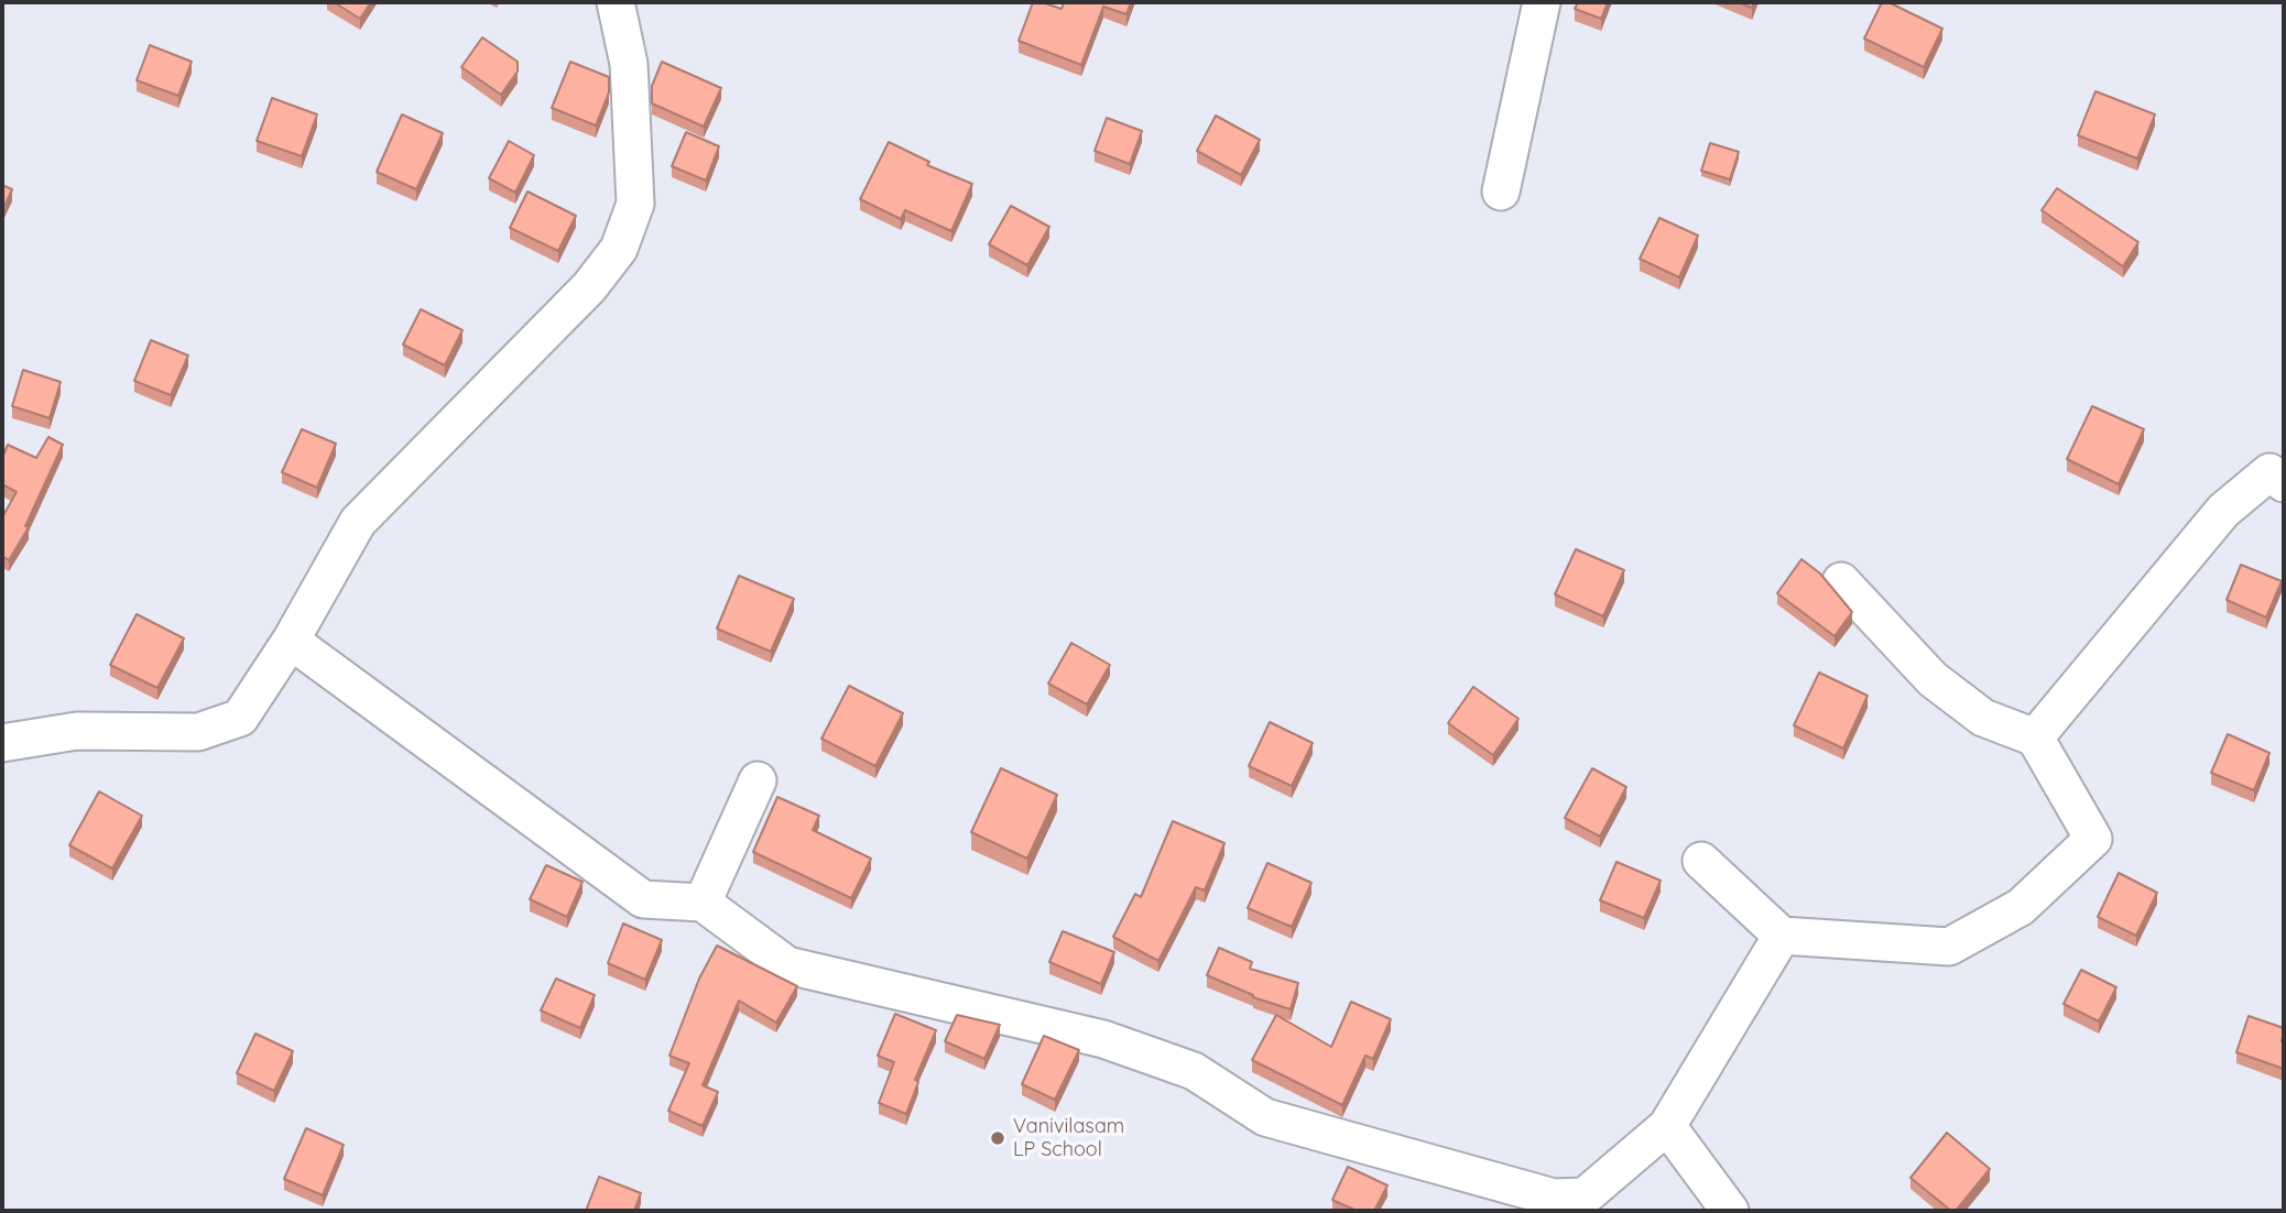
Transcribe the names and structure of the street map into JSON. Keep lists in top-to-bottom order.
{
  "places": ["Vanivilasam LP School"]
}
